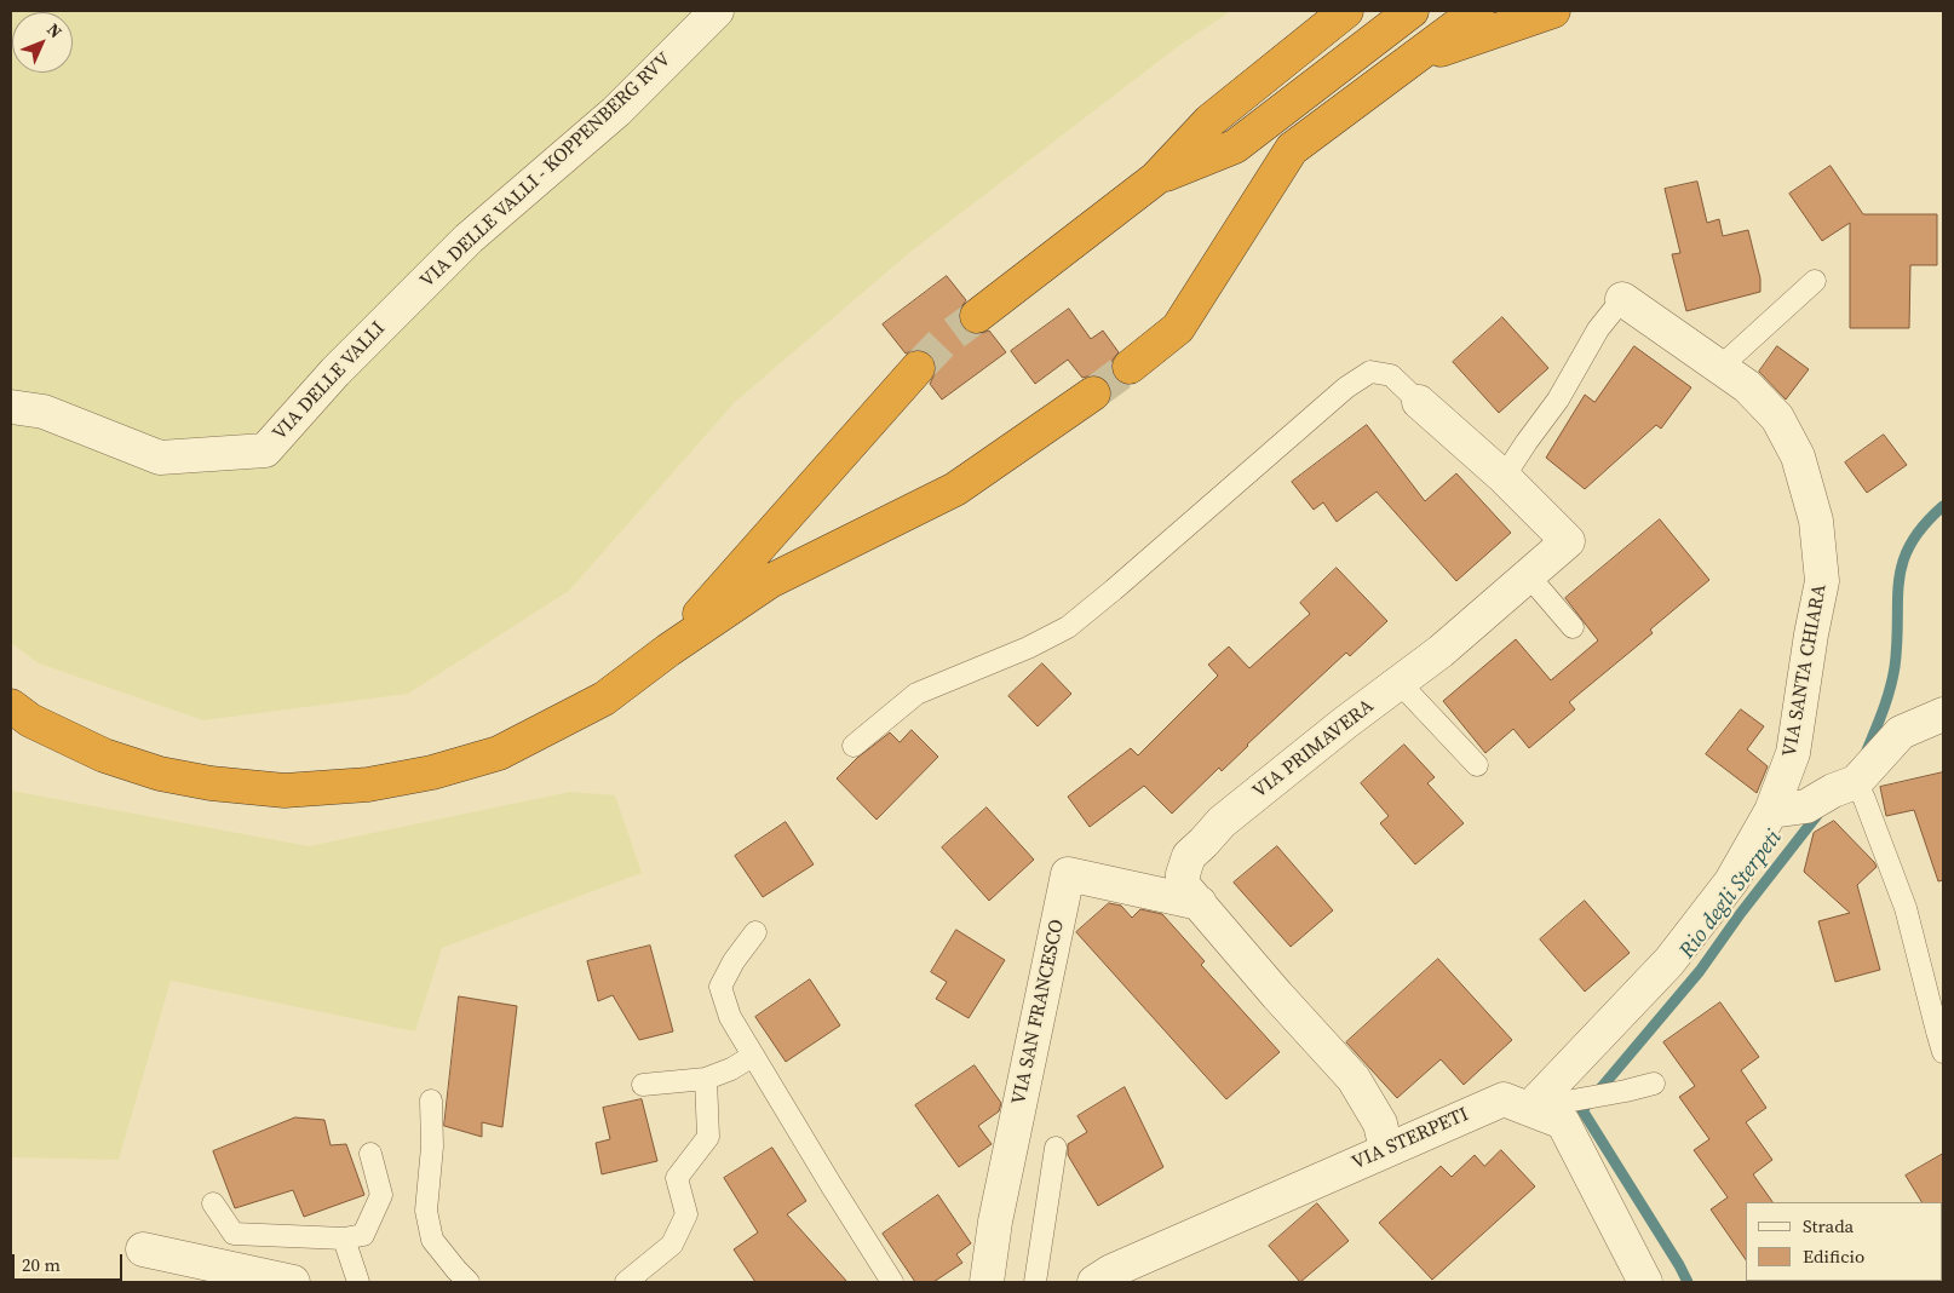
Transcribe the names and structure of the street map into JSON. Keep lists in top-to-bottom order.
{
  "streets": {
    "street": [
      "VIA DELLE VALLI - KOPPENBERG RVV",
      "VIA DELLE VALLI",
      "VIA SANTA CHIARA",
      "VIA PRIMAVERA",
      "VIA SAN FRANCESCO",
      "VIA STERPETI"
    ]
  },
  "crossings": [
    ["VIA DELLE VALLI - KOPPENBERG RVV", "VIA DELLE VALLI"],
    ["VIA SANTA CHIARA", "VIA STERPETI"],
    ["VIA PRIMAVERA", "VIA SAN FRANCESCO"],
    ["VIA PRIMAVERA", "VIA STERPETI"]
  ],
  "water": ["Rio degli Sterpeti"],
  "legend": ["Strada", "Edificio"],
  "scale_bar": "20 m",
  "north": "top right"
}
